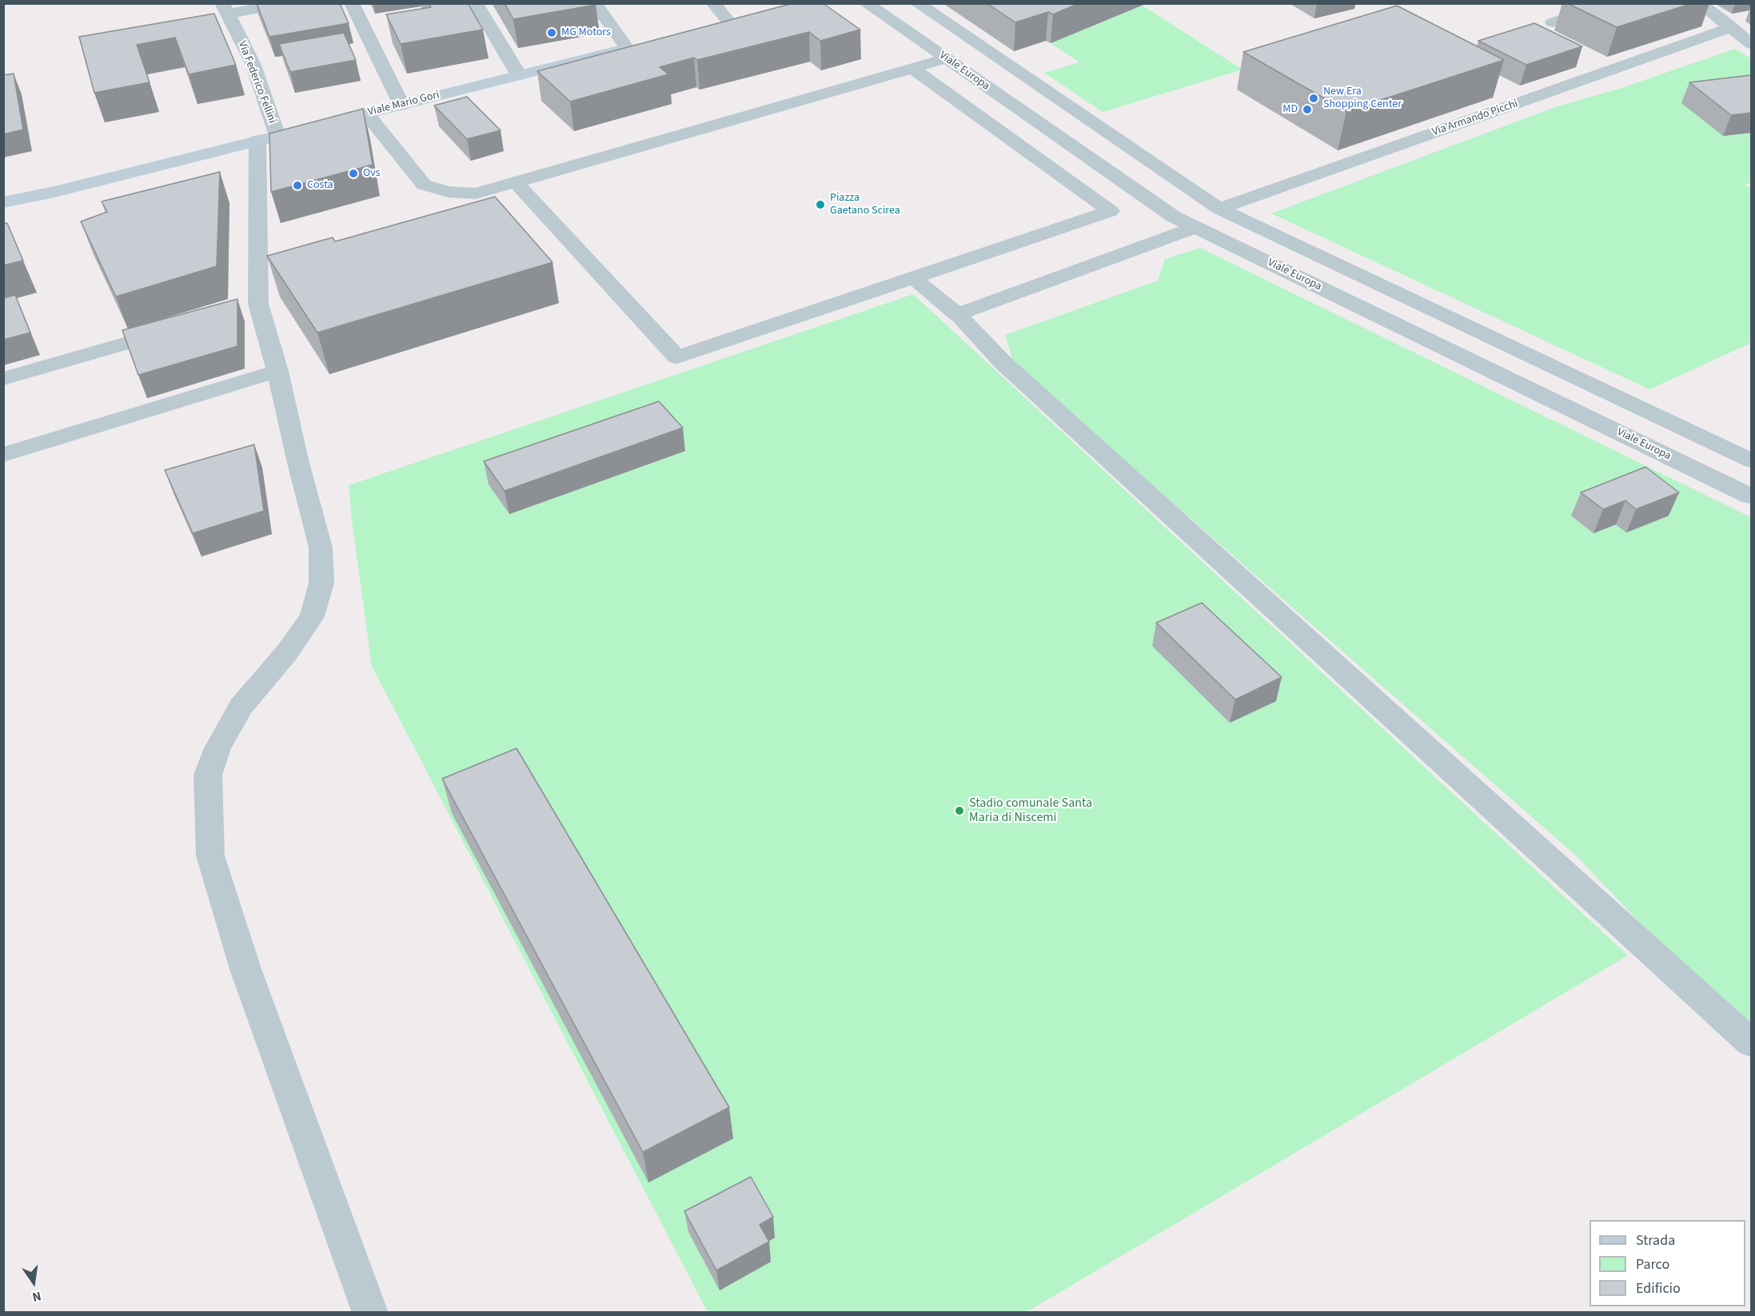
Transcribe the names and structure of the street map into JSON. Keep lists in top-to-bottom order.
{
  "streets": {
    "main road": ["Viale Mario Gori"],
    "street": ["Viale Europa", "Via Federico Fellini", "Via Armando Picchi"]
  },
  "crossings": [
    ["Via Federico Fellini", "Viale Mario Gori"]
  ],
  "places": [
    "MG Motors",
    "New Era Shopping Center",
    "MD",
    "Ovs",
    "Costa",
    "Piazza Gaetano Scirea",
    "Stadio comunale Santa Maria di Niscemi"
  ],
  "legend": ["Strada", "Parco", "Edificio"],
  "north": "bottom"
}
